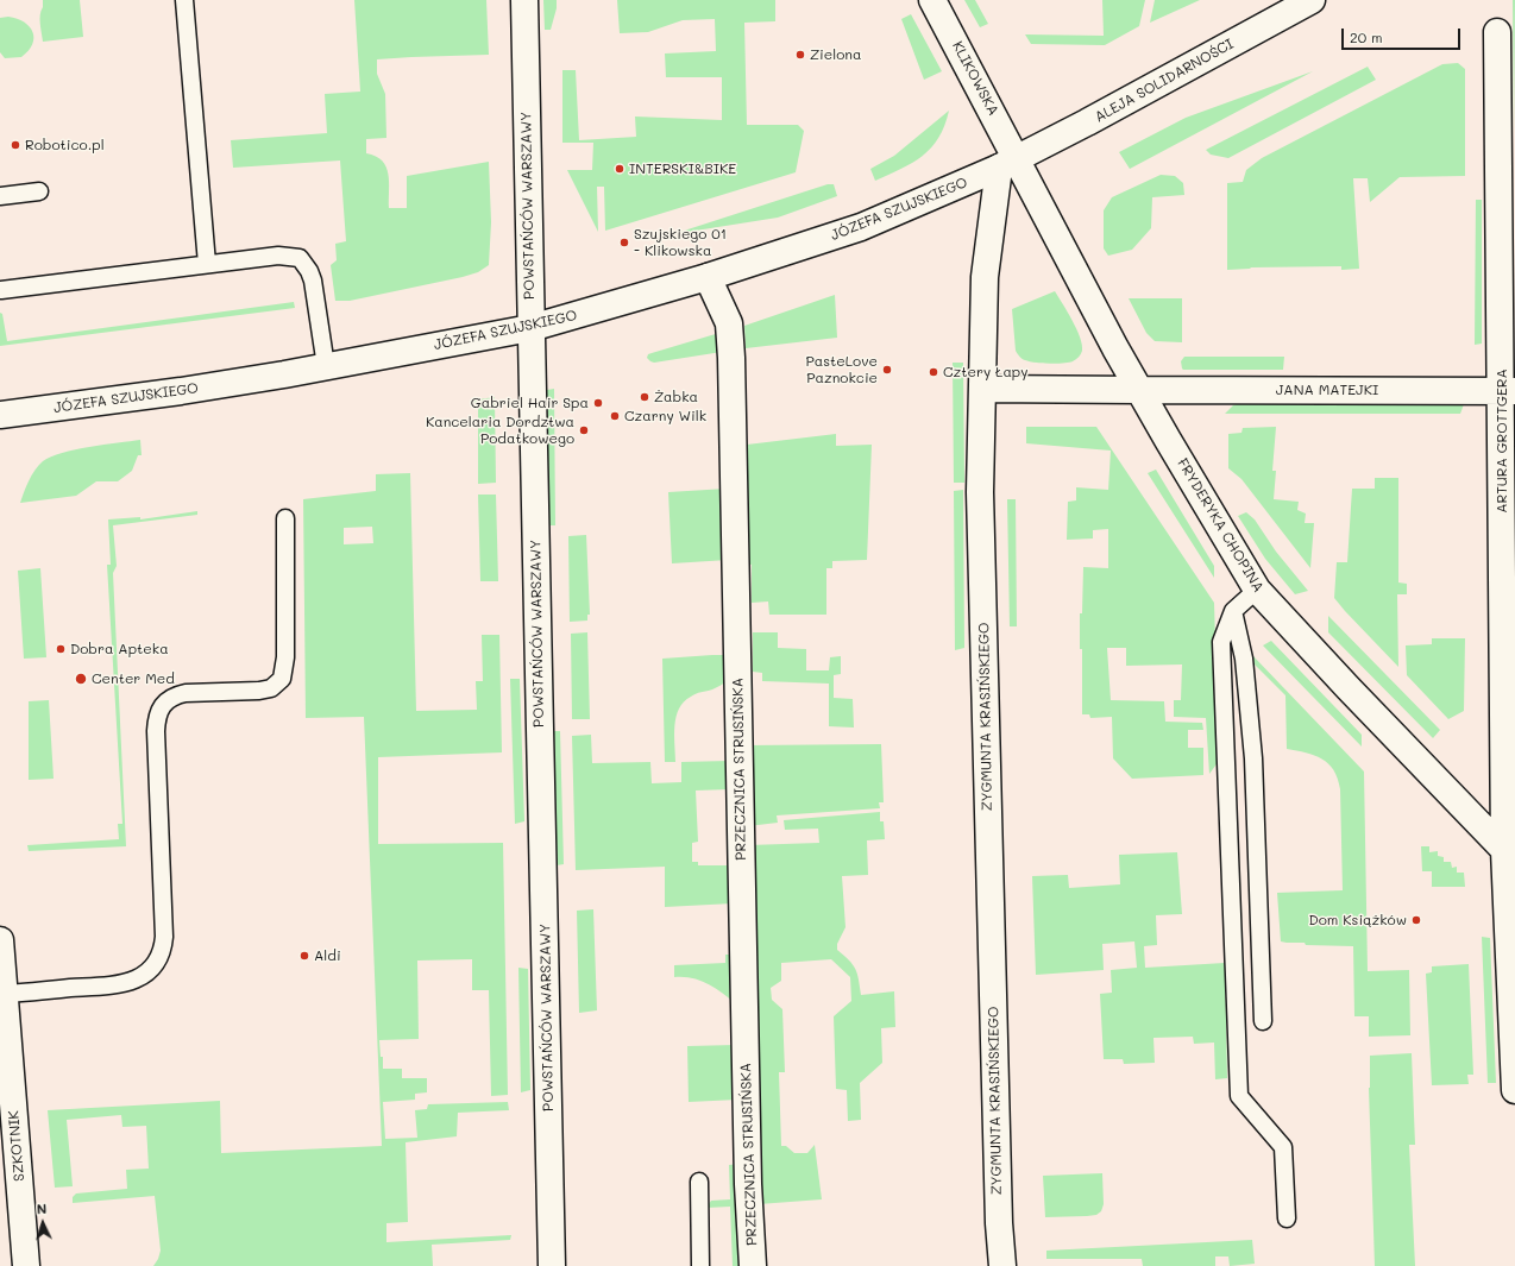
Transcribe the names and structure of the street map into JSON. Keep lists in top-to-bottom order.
{
  "streets": {
    "street": [
      "KLIKOWSKA",
      "ALEJA SOLIDARNOŚCI",
      "POWSTAŃCÓW WARSZAWY",
      "JÓZEFA SZUJSKIEGO",
      "JANA MATEJKI",
      "ARTURA GROTTGERA",
      "FRYDERYKA CHOPINA",
      "ZYGMUNTA KRASIŃSKIEGO",
      "PRZECZNICA STRUSIŃSKA",
      "SZKOTNIK"
    ]
  },
  "crossings": [
    ["KLIKOWSKA", "ALEJA SOLIDARNOŚCI"],
    ["KLIKOWSKA", "JÓZEFA SZUJSKIEGO"],
    ["KLIKOWSKA", "FRYDERYKA CHOPINA"],
    ["KLIKOWSKA", "ZYGMUNTA KRASIŃSKIEGO"],
    ["ALEJA SOLIDARNOŚCI", "JÓZEFA SZUJSKIEGO"],
    ["ALEJA SOLIDARNOŚCI", "FRYDERYKA CHOPINA"],
    ["ALEJA SOLIDARNOŚCI", "ZYGMUNTA KRASIŃSKIEGO"],
    ["POWSTAŃCÓW WARSZAWY", "JÓZEFA SZUJSKIEGO"],
    ["JÓZEFA SZUJSKIEGO", "FRYDERYKA CHOPINA"],
    ["JÓZEFA SZUJSKIEGO", "ZYGMUNTA KRASIŃSKIEGO"],
    ["JÓZEFA SZUJSKIEGO", "PRZECZNICA STRUSIŃSKA"],
    ["JANA MATEJKI", "ARTURA GROTTGERA"],
    ["JANA MATEJKI", "FRYDERYKA CHOPINA"],
    ["JANA MATEJKI", "ZYGMUNTA KRASIŃSKIEGO"],
    ["ARTURA GROTTGERA", "FRYDERYKA CHOPINA"],
    ["FRYDERYKA CHOPINA", "ZYGMUNTA KRASIŃSKIEGO"]
  ],
  "places": [
    "Zielona",
    "Robotico.pl",
    "INTERSKI&BIKE",
    "Szujskiego 01 - Klikowska",
    "PasteLove Paznokcie",
    "Cztery Łapy",
    "Żabka",
    "Gabriel Hair Spa",
    "Czarny Wilk",
    "Kancelaria Dordztwa Podatkowego",
    "Dobra Apteka",
    "Center Med",
    "Dom Książków",
    "Aldi"
  ],
  "scale_bar": "20 m",
  "north": "top"
}
